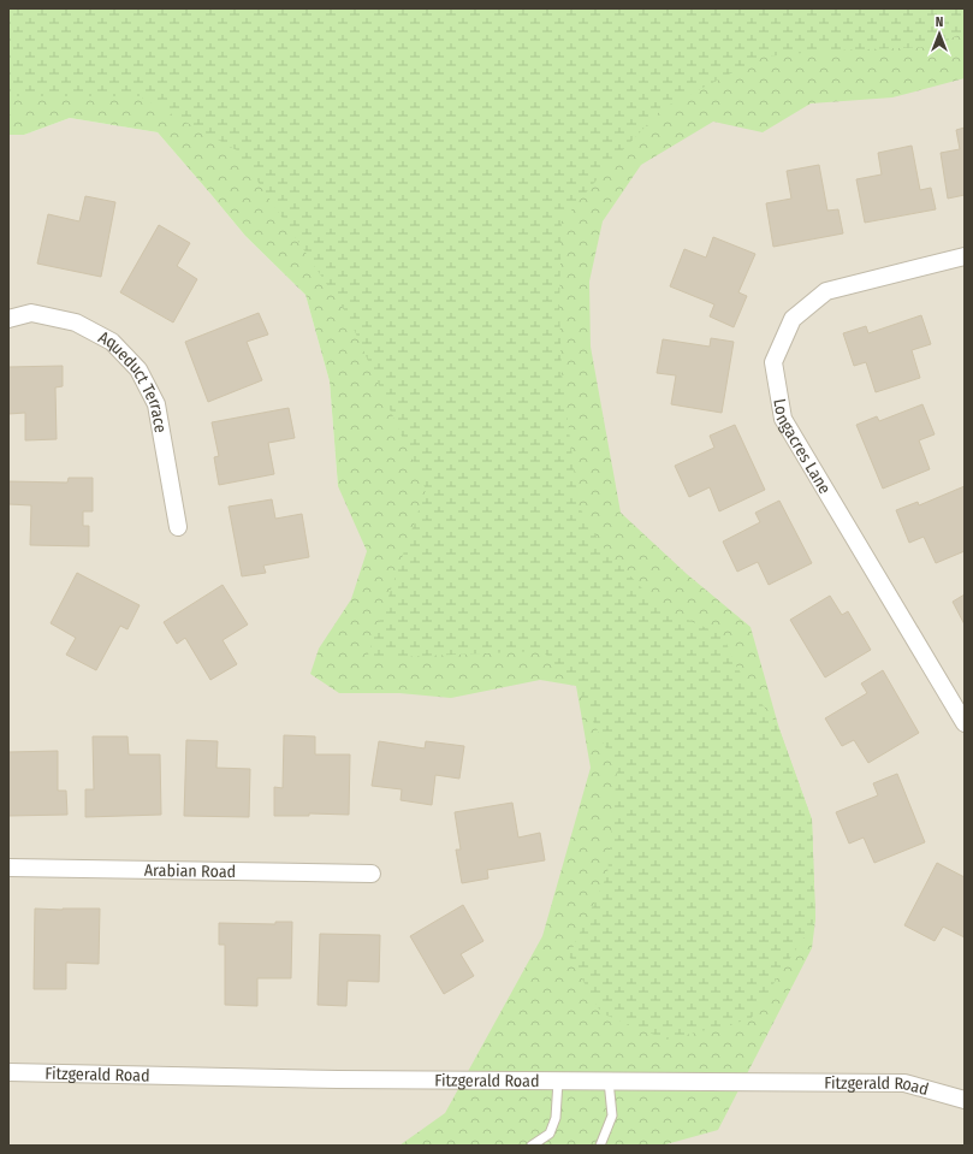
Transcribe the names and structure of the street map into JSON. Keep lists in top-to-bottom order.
{
  "streets": {
    "street": [
      "Aqueduct Terrace",
      "Longacres Lane",
      "Arabian Road",
      "Fitzgerald Road"
    ]
  },
  "north": "top"
}
